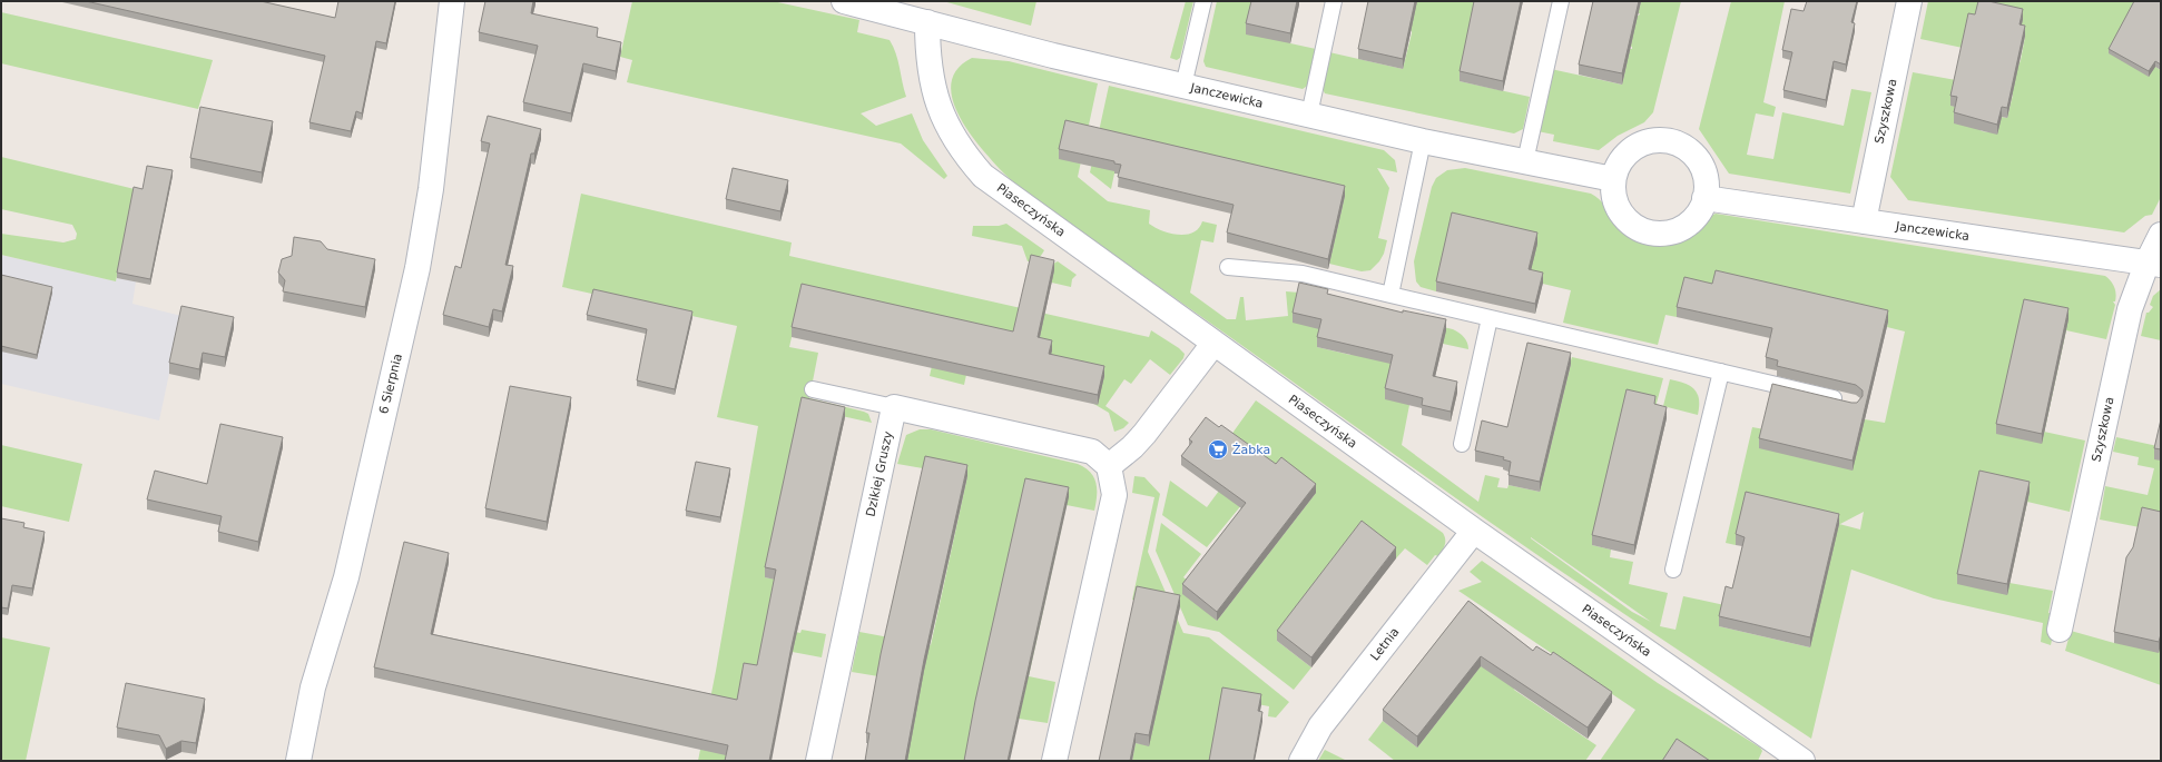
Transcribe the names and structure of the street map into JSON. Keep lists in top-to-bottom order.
{
  "streets": {
    "street": [
      "Janczewicka",
      "Szyszkowa",
      "Piaseczyńska",
      "6 Sierpnia",
      "Dzikiej Gruszy",
      "Letnia"
    ]
  },
  "crossings": [
    ["Janczewicka", "Szyszkowa"],
    ["Janczewicka", "Piaseczyńska"],
    ["Piaseczyńska", "Letnia"]
  ],
  "places": {
    "supermarket": ["Żabka"]
  }
}
